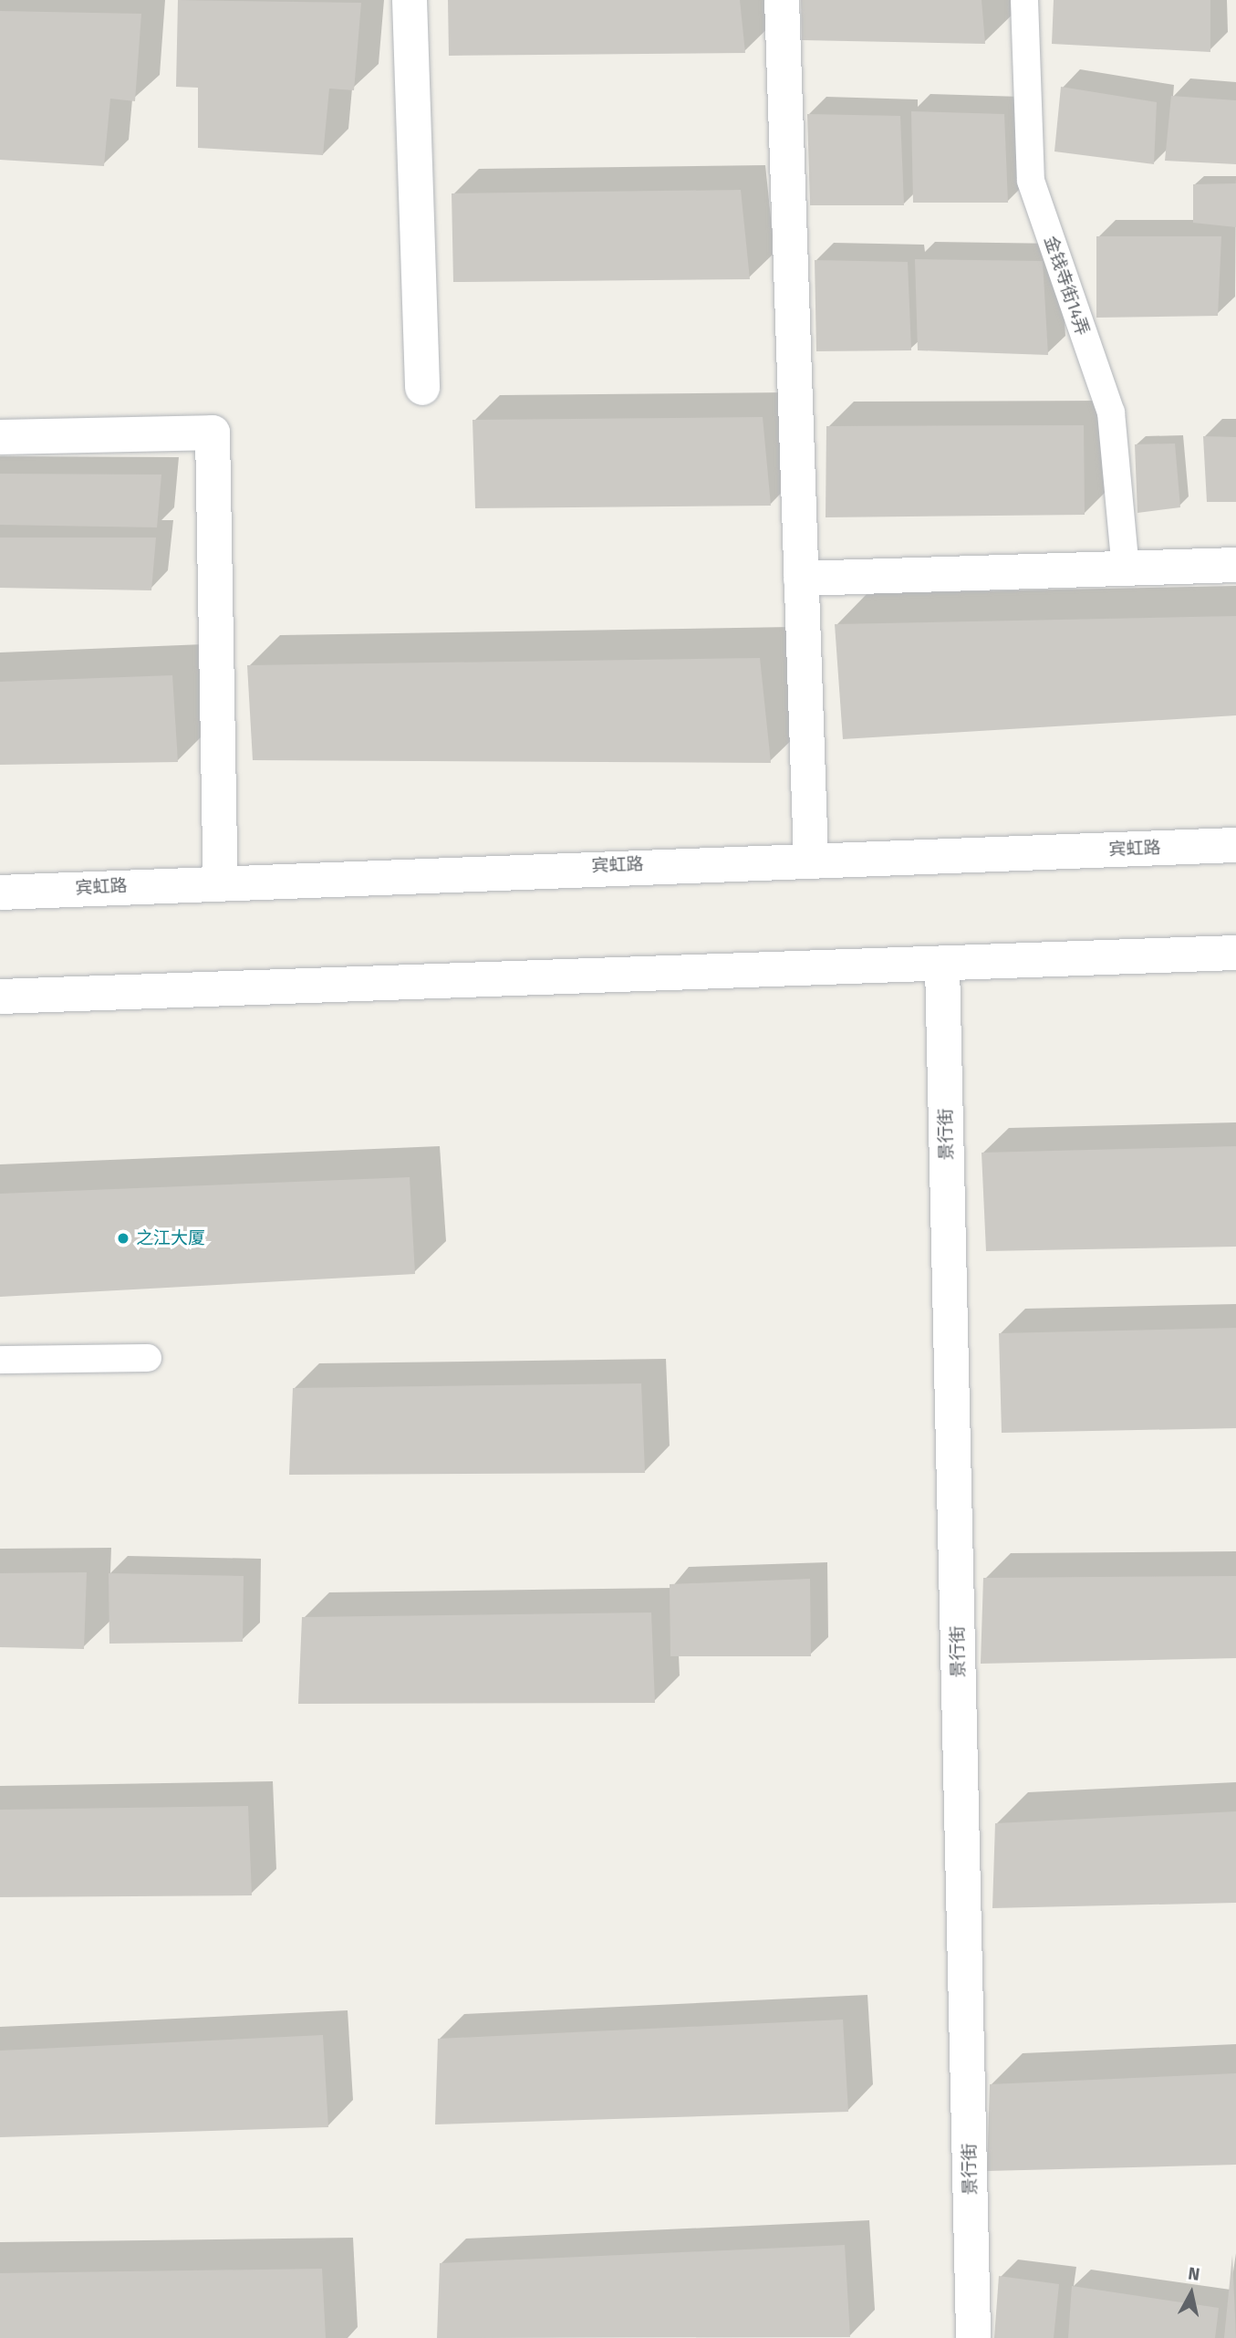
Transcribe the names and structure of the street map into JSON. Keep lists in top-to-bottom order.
{
  "streets": {
    "street": ["宾虹路", "景行街"],
    "lane": ["金钱寺街14弄"]
  },
  "places": ["之江大厦"],
  "north": "top"
}
